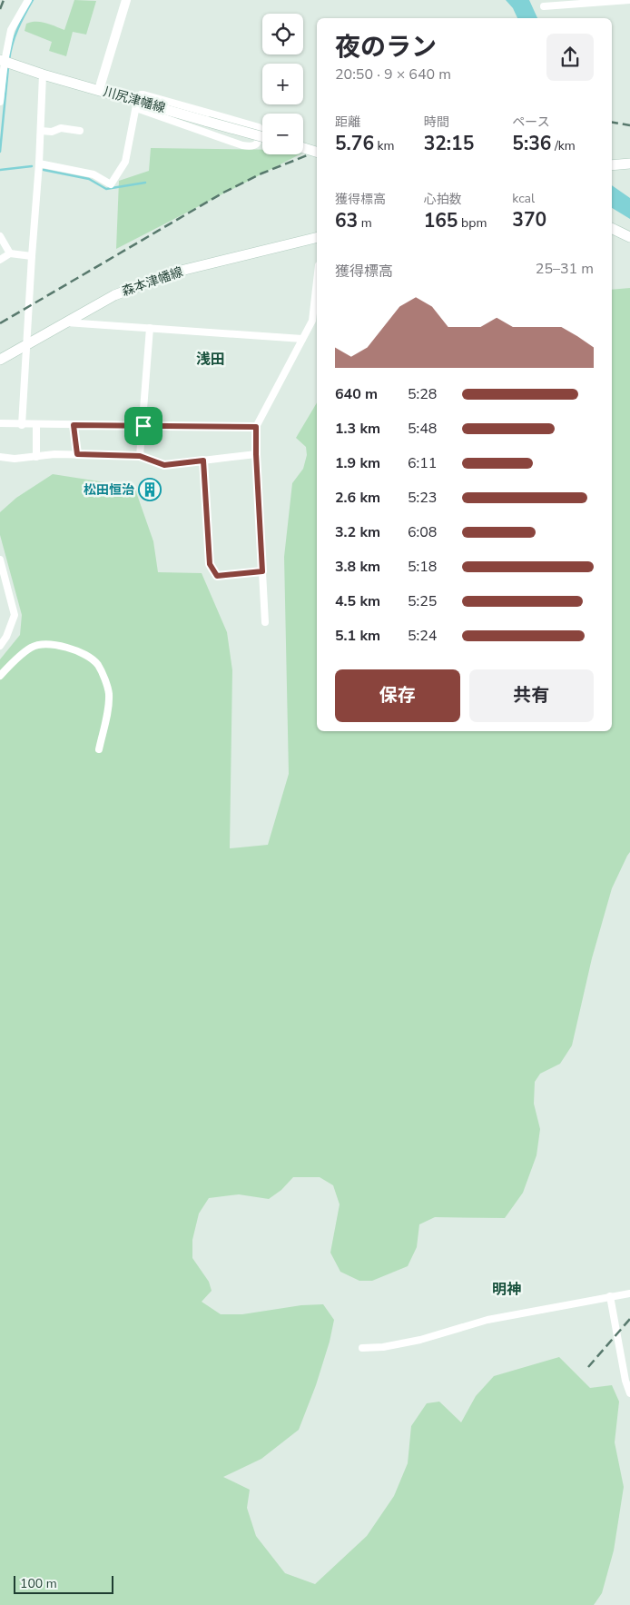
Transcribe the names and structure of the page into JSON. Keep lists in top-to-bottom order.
{
  "streets": {
    "main road": ["川尻津幡線", "森本津幡線"]
  },
  "districts": ["浅田", "明神"],
  "places": {
    "building": ["松田恒治"]
  },
  "scale_bar": "100 m",
  "page": {
    "map_buttons": ["+", "−"],
    "heading": ["夜のラン", "20:50 · 9 × 640 m"],
    "stats": [
      ["距離", "5.76 km"],
      ["時間", "32:15"],
      ["ペース", "5:36 /km"],
      ["獲得標高", "63 m"],
      ["心拍数", "165 bpm"],
      ["kcal", "370"]
    ],
    "chart": ["獲得標高", "25–31 m"],
    "list": [
      {
        "name": "640 m",
        "note": "5:28"
      },
      {
        "name": "1.3 km",
        "note": "5:48"
      },
      {
        "name": "1.9 km",
        "note": "6:11"
      },
      {
        "name": "2.6 km",
        "note": "5:23"
      },
      {
        "name": "3.2 km",
        "note": "6:08"
      },
      {
        "name": "3.8 km",
        "note": "5:18"
      },
      {
        "name": "4.5 km",
        "note": "5:25"
      },
      {
        "name": "5.1 km",
        "note": "5:24"
      }
    ],
    "buttons": ["保存", "共有"],
    "scale": "100 m"
  }
}
